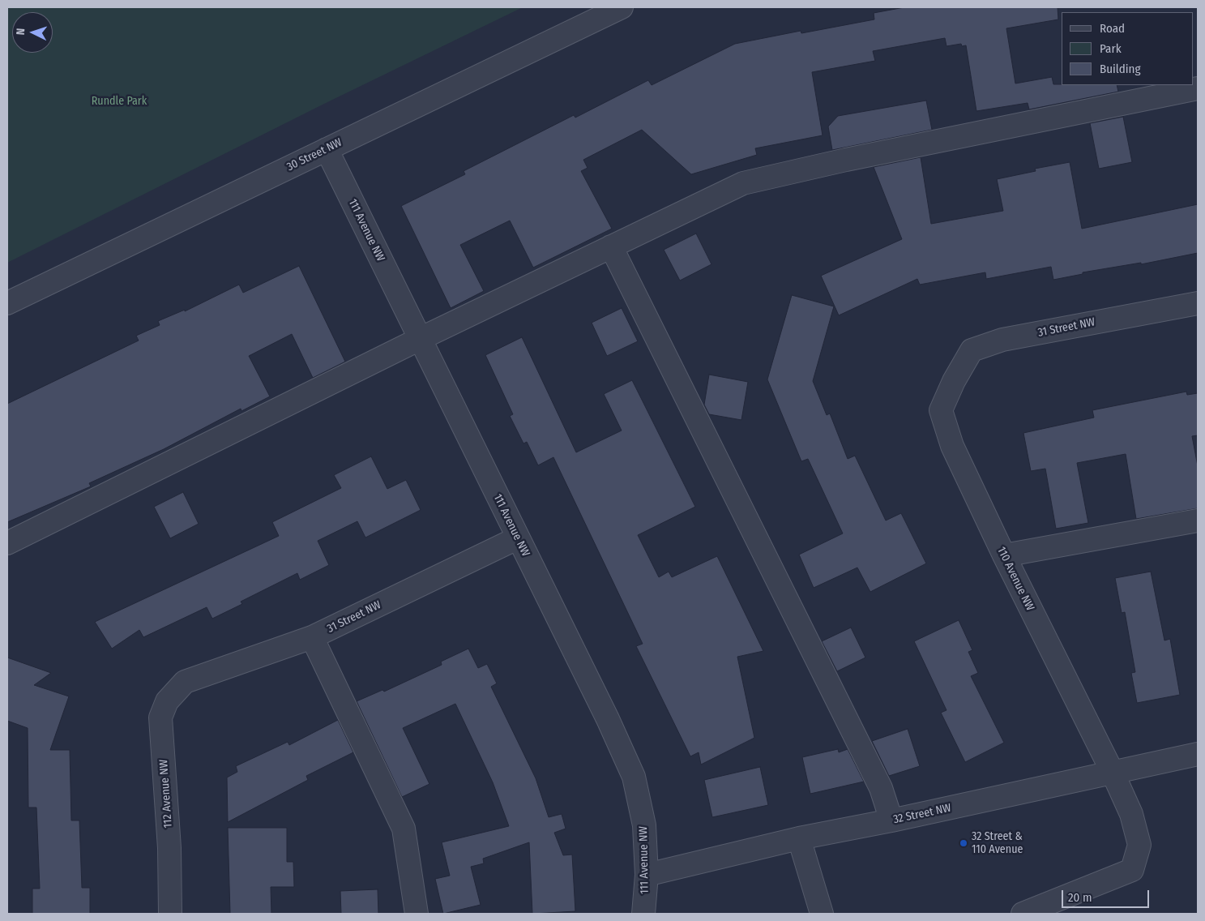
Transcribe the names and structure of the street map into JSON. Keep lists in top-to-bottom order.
{
  "streets": {
    "street": [
      "30 Street NW",
      "111 Avenue NW",
      "31 Street NW",
      "110 Avenue NW",
      "112 Avenue NW",
      "32 Street NW"
    ]
  },
  "crossings": [
    ["30 Street NW", "111 Avenue NW"],
    ["111 Avenue NW", "31 Street NW"],
    ["111 Avenue NW", "32 Street NW"],
    ["31 Street NW", "110 Avenue NW"],
    ["31 Street NW", "112 Avenue NW"],
    ["110 Avenue NW", "32 Street NW"]
  ],
  "parks": ["Rundle Park"],
  "places": ["32 Street & 110 Avenue"],
  "legend": ["Road", "Park", "Building"],
  "scale_bar": "20 m",
  "north": "left"
}
